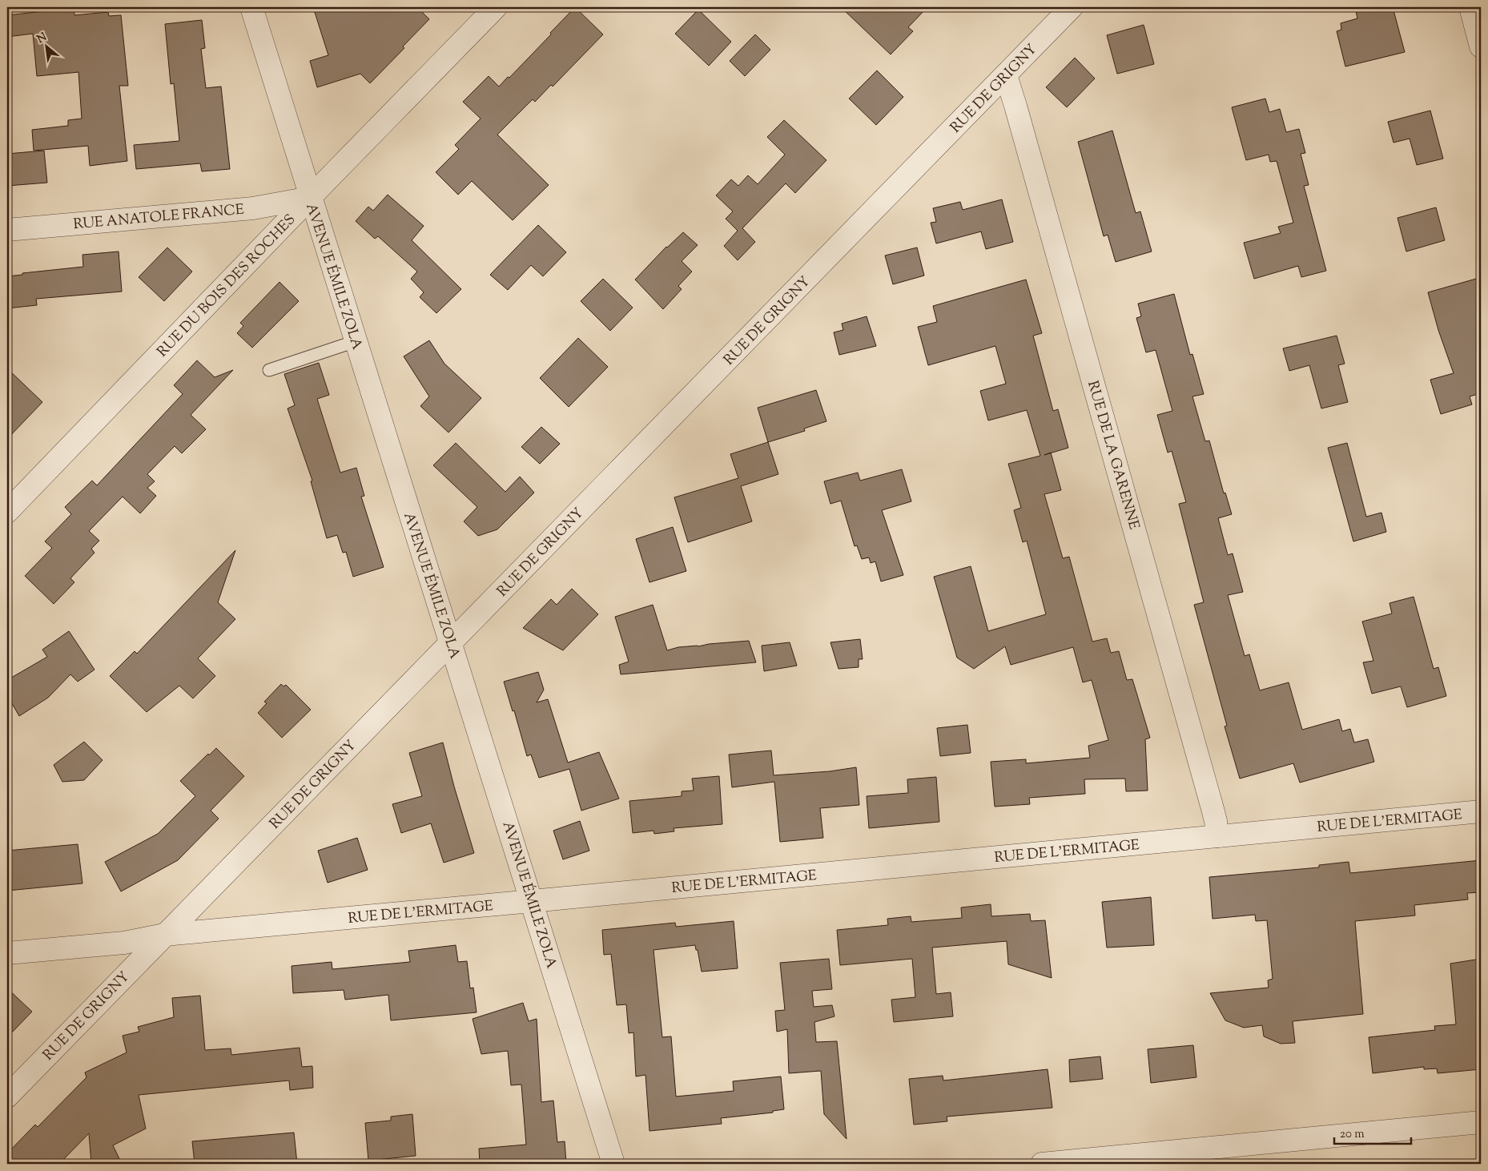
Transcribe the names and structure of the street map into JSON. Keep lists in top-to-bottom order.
{
  "streets": {
    "street": [
      "RUE DE GRIGNY",
      "RUE ANATOLE FRANCE",
      "AVENUE ÉMILE ZOLA",
      "RUE DU BOIS DES ROCHES",
      "RUE DE LA GARENNE",
      "RUE DE L'ERMITAGE"
    ]
  },
  "crossings": [
    ["RUE DE GRIGNY", "AVENUE ÉMILE ZOLA"],
    ["RUE DE GRIGNY", "RUE DE LA GARENNE"],
    ["RUE DE GRIGNY", "RUE DE L'ERMITAGE"],
    ["RUE ANATOLE FRANCE", "AVENUE ÉMILE ZOLA"],
    ["RUE ANATOLE FRANCE", "RUE DU BOIS DES ROCHES"],
    ["AVENUE ÉMILE ZOLA", "RUE DU BOIS DES ROCHES"],
    ["AVENUE ÉMILE ZOLA", "RUE DE L'ERMITAGE"],
    ["RUE DE LA GARENNE", "RUE DE L'ERMITAGE"]
  ],
  "scale_bar": "20 m",
  "north": "top left"
}
